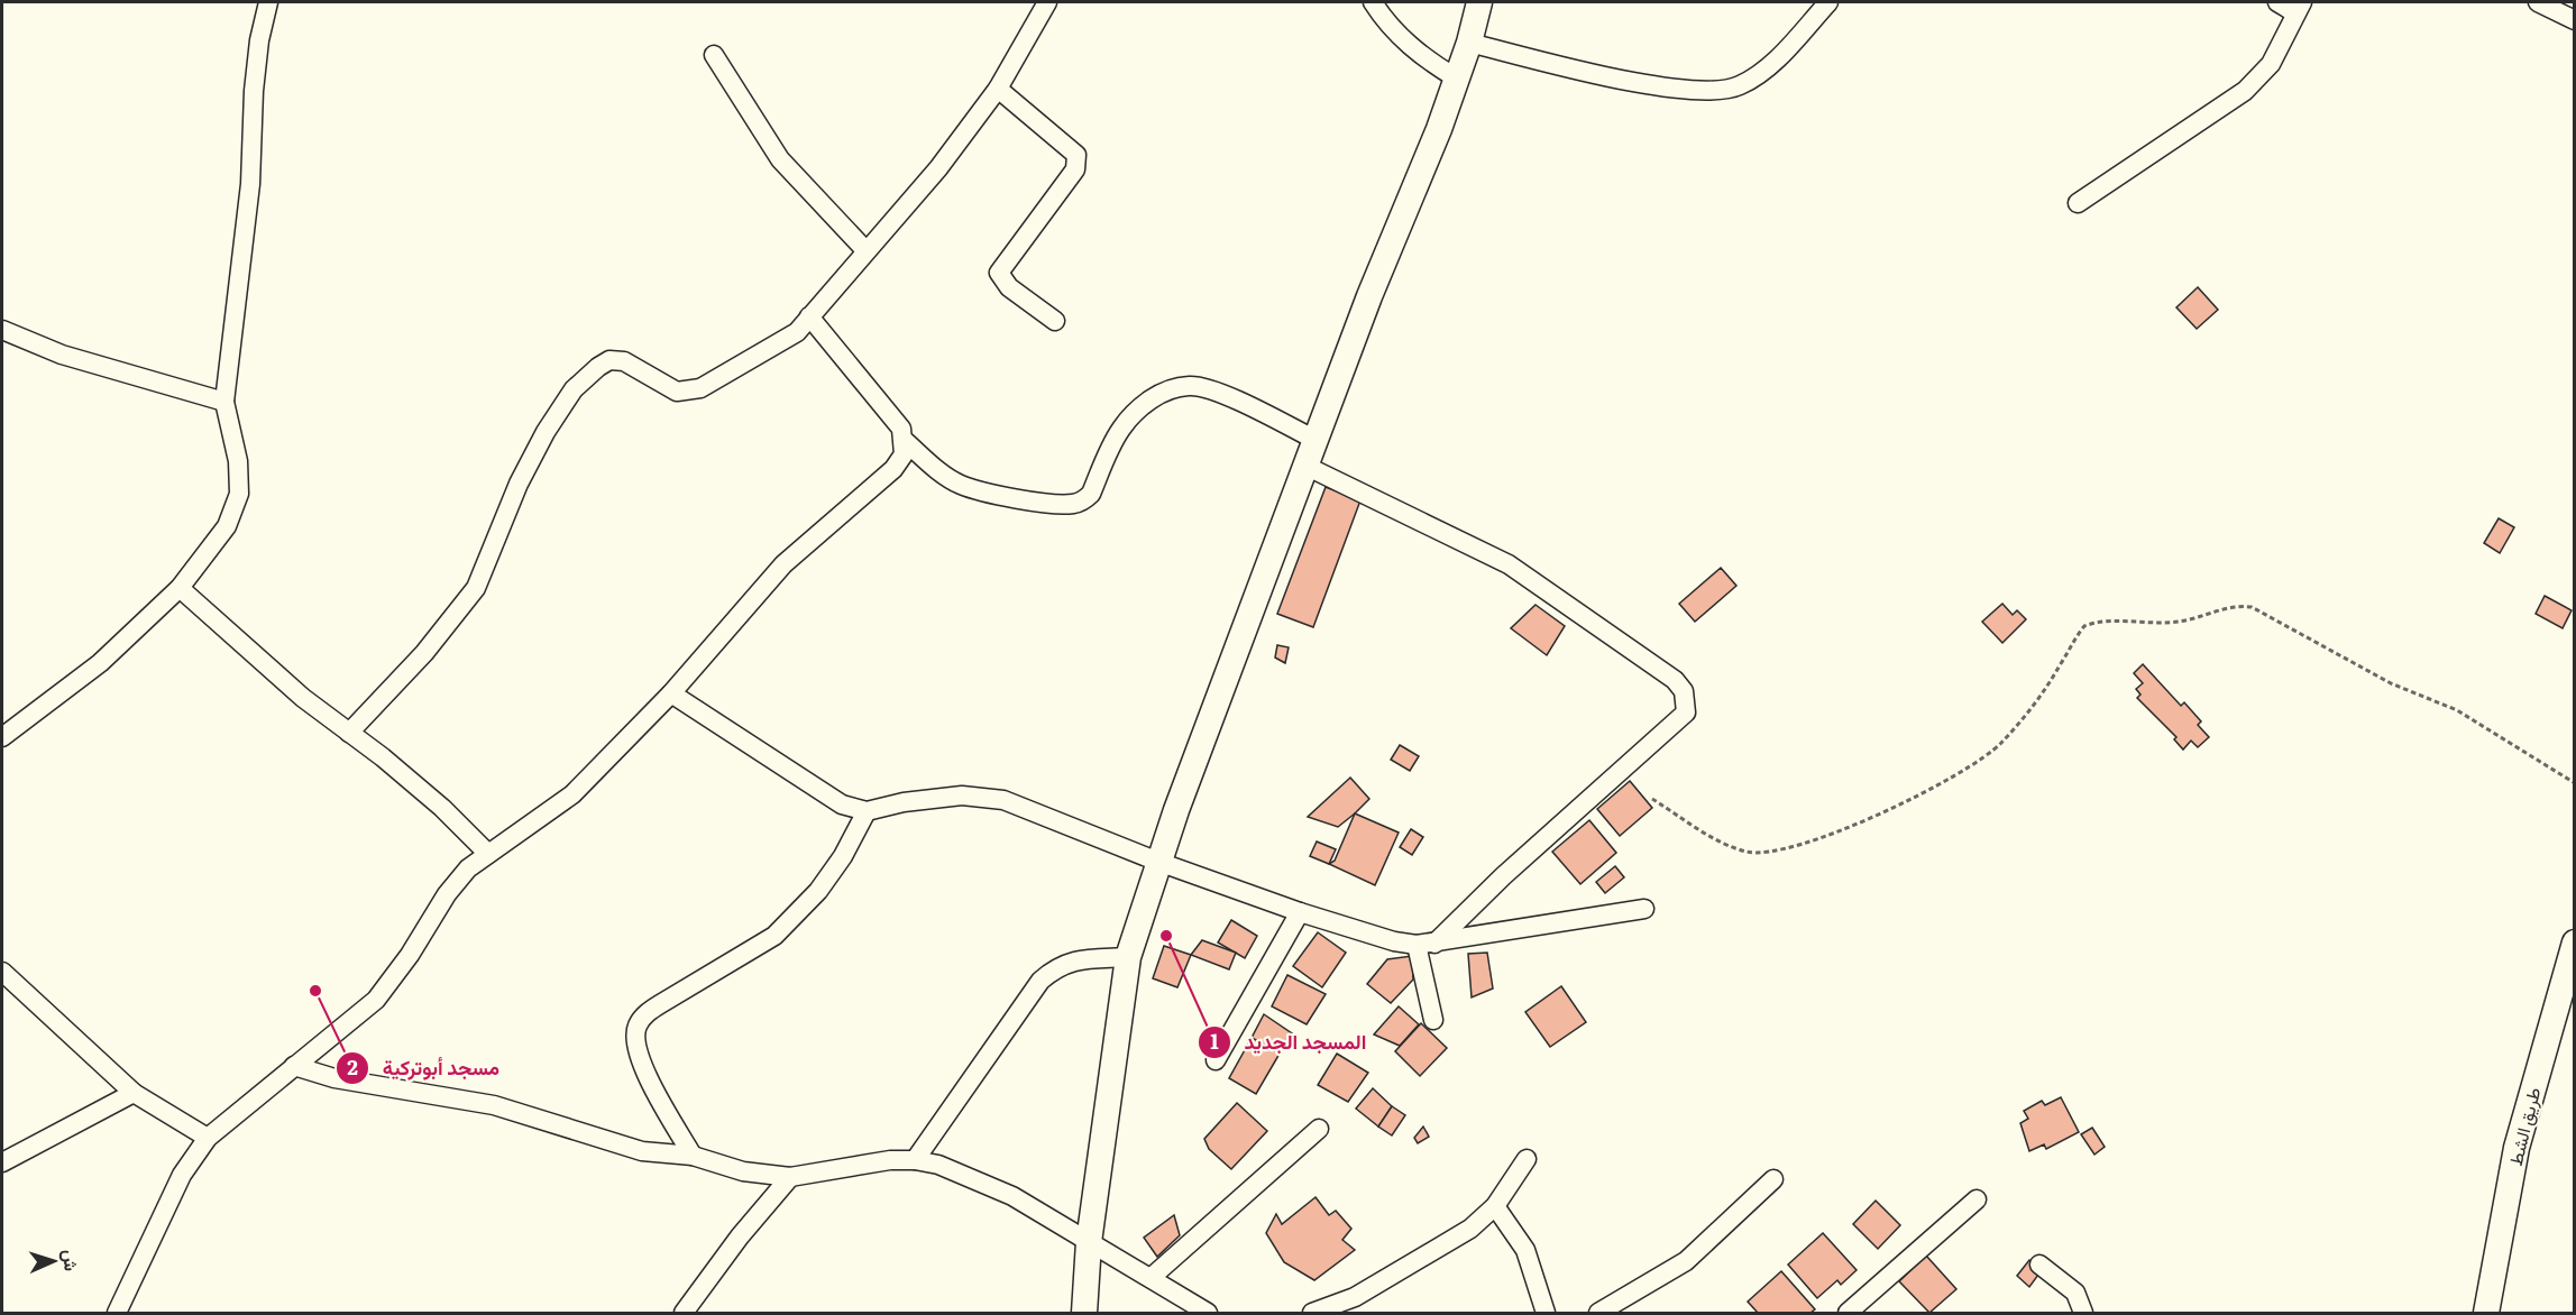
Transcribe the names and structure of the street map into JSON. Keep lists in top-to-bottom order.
{
  "streets": {
    "street": ["طريق الشط"]
  },
  "places": ["المسجد الجديد", "مسجد أبوتركية"],
  "north": "right"
}
